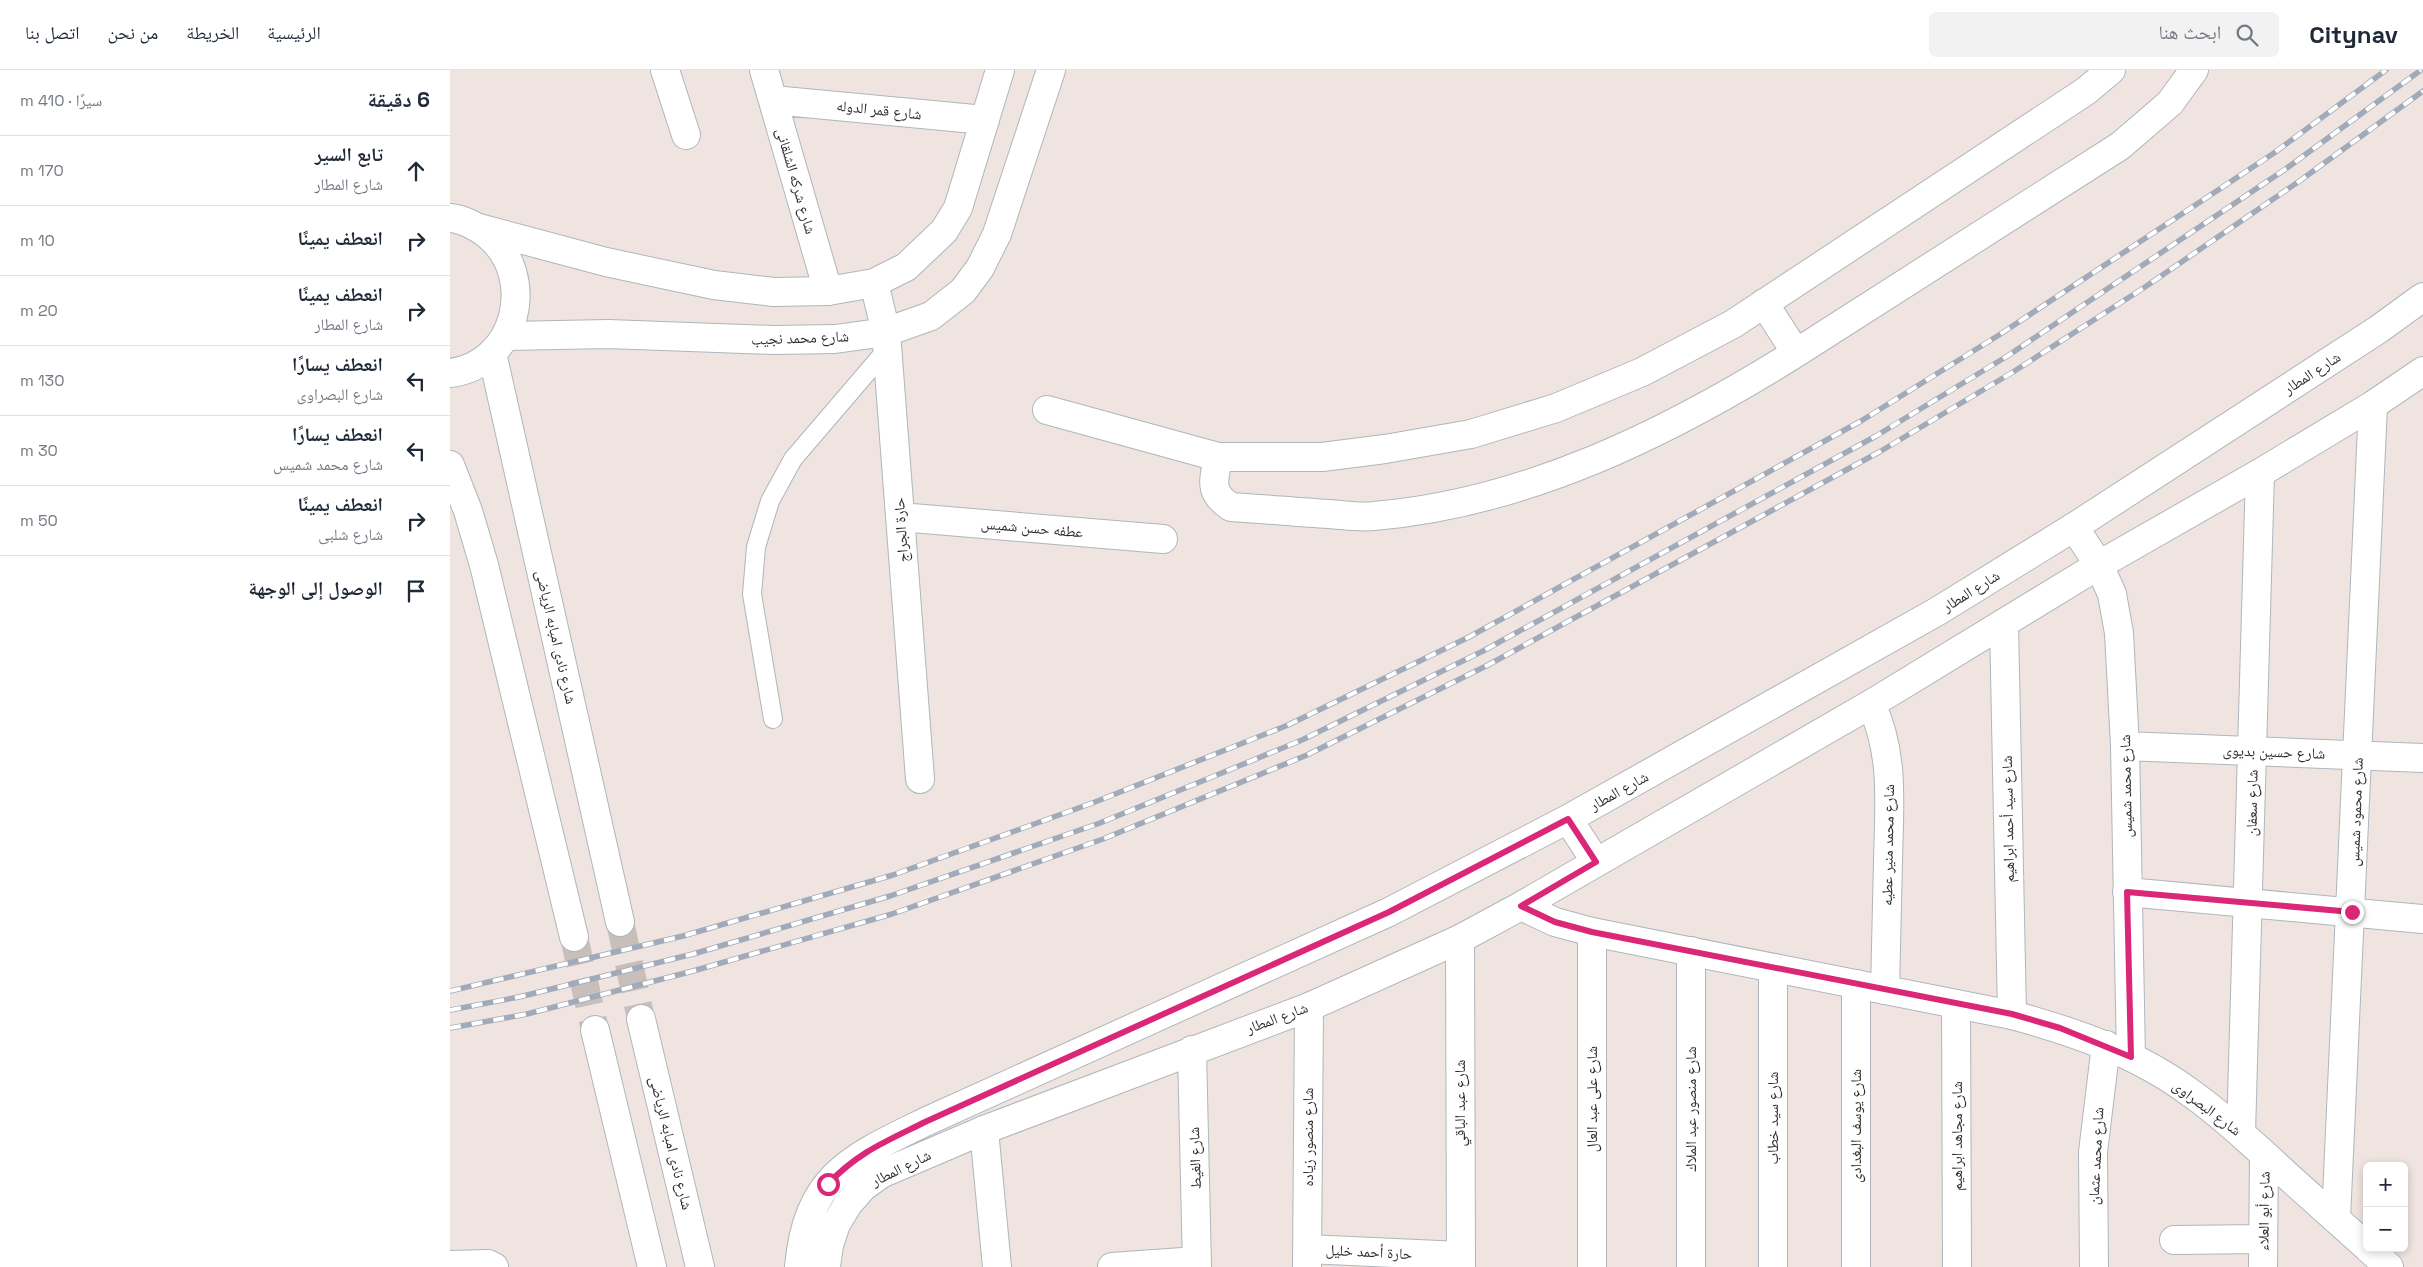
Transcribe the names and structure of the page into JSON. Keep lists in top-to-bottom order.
{
  "streets": {
    "street": [
      "شارع قمر الدوله",
      "شارع شركه الشلقانى",
      "شارع محمد نجيب",
      "شارع المطار",
      "عطفه حسن شميس",
      "حارة الجراج",
      "شارع نادى امبابه الرياضى",
      "شارع حسين بديوى",
      "شارع محمد شميس",
      "شارع سعفان",
      "شارع محمود شميس",
      "شارع سيد أحمد ابراهيم",
      "شارع محمد منير عطيه",
      "شارع على عبد العال",
      "شارع عبد الباقي",
      "شارع البصراوى",
      "شارع منصور عبد الملاك",
      "شارع سيد خطاب",
      "شارع يوسف البغدادى",
      "شارع مجاهد ابراهيم",
      "شارع منصور زياده",
      "شارع محمد عثمان",
      "شارع الغيط",
      "شارع أبو العلاء",
      "حارة أحمد خليل"
    ]
  },
  "crossings": [
    ["شارع قمر الدوله", "شارع شركه الشلقانى"],
    ["شارع محمد نجيب", "حارة الجراج"],
    ["شارع محمد نجيب", "شارع نادى امبابه الرياضى"],
    ["شارع المطار", "شارع محمد شميس"],
    ["شارع المطار", "شارع سعفان"],
    ["شارع المطار", "شارع محمود شميس"],
    ["شارع المطار", "شارع سيد أحمد ابراهيم"],
    ["شارع المطار", "شارع محمد منير عطيه"],
    ["شارع المطار", "شارع عبد الباقي"],
    ["شارع المطار", "شارع البصراوى"],
    ["شارع المطار", "شارع منصور زياده"],
    ["شارع المطار", "شارع الغيط"],
    ["عطفه حسن شميس", "حارة الجراج"],
    ["شارع حسين بديوى", "شارع محمد شميس"],
    ["شارع حسين بديوى", "شارع سعفان"],
    ["شارع حسين بديوى", "شارع محمود شميس"],
    ["شارع محمد شميس", "شارع البصراوى"],
    ["شارع سعفان", "شارع البصراوى"],
    ["شارع محمود شميس", "شارع البصراوى"],
    ["شارع سيد أحمد ابراهيم", "شارع البصراوى"],
    ["شارع محمد منير عطيه", "شارع البصراوى"],
    ["شارع على عبد العال", "شارع البصراوى"],
    ["شارع عبد الباقي", "حارة أحمد خليل"],
    ["شارع البصراوى", "شارع منصور عبد الملاك"],
    ["شارع البصراوى", "شارع سيد خطاب"],
    ["شارع البصراوى", "شارع يوسف البغدادى"],
    ["شارع البصراوى", "شارع مجاهد ابراهيم"],
    ["شارع البصراوى", "شارع محمد عثمان"],
    ["شارع البصراوى", "شارع أبو العلاء"],
    ["شارع منصور زياده", "حارة أحمد خليل"]
  ],
  "page": {
    "header": "Citynav",
    "search": "ابحث هنا",
    "nav": [
      "الرئيسية",
      "الخريطة",
      "من نحن",
      "اتصل بنا"
    ],
    "heading": ["6 دقيقة", "سيرًا · 410 m"],
    "list": [
      ["تابع السير", "شارع المطار", "170 m"],
      ["انعطف يمينًا", "10 m"],
      ["انعطف يمينًا", "شارع المطار", "20 m"],
      ["انعطف يسارًا", "شارع البصراوى", "130 m"],
      ["انعطف يسارًا", "شارع محمد شميس", "30 m"],
      ["انعطف يمينًا", "شارع شلبى", "50 m"],
      "الوصول إلى الوجهة"
    ],
    "map_buttons": ["+", "−"]
  }
}
